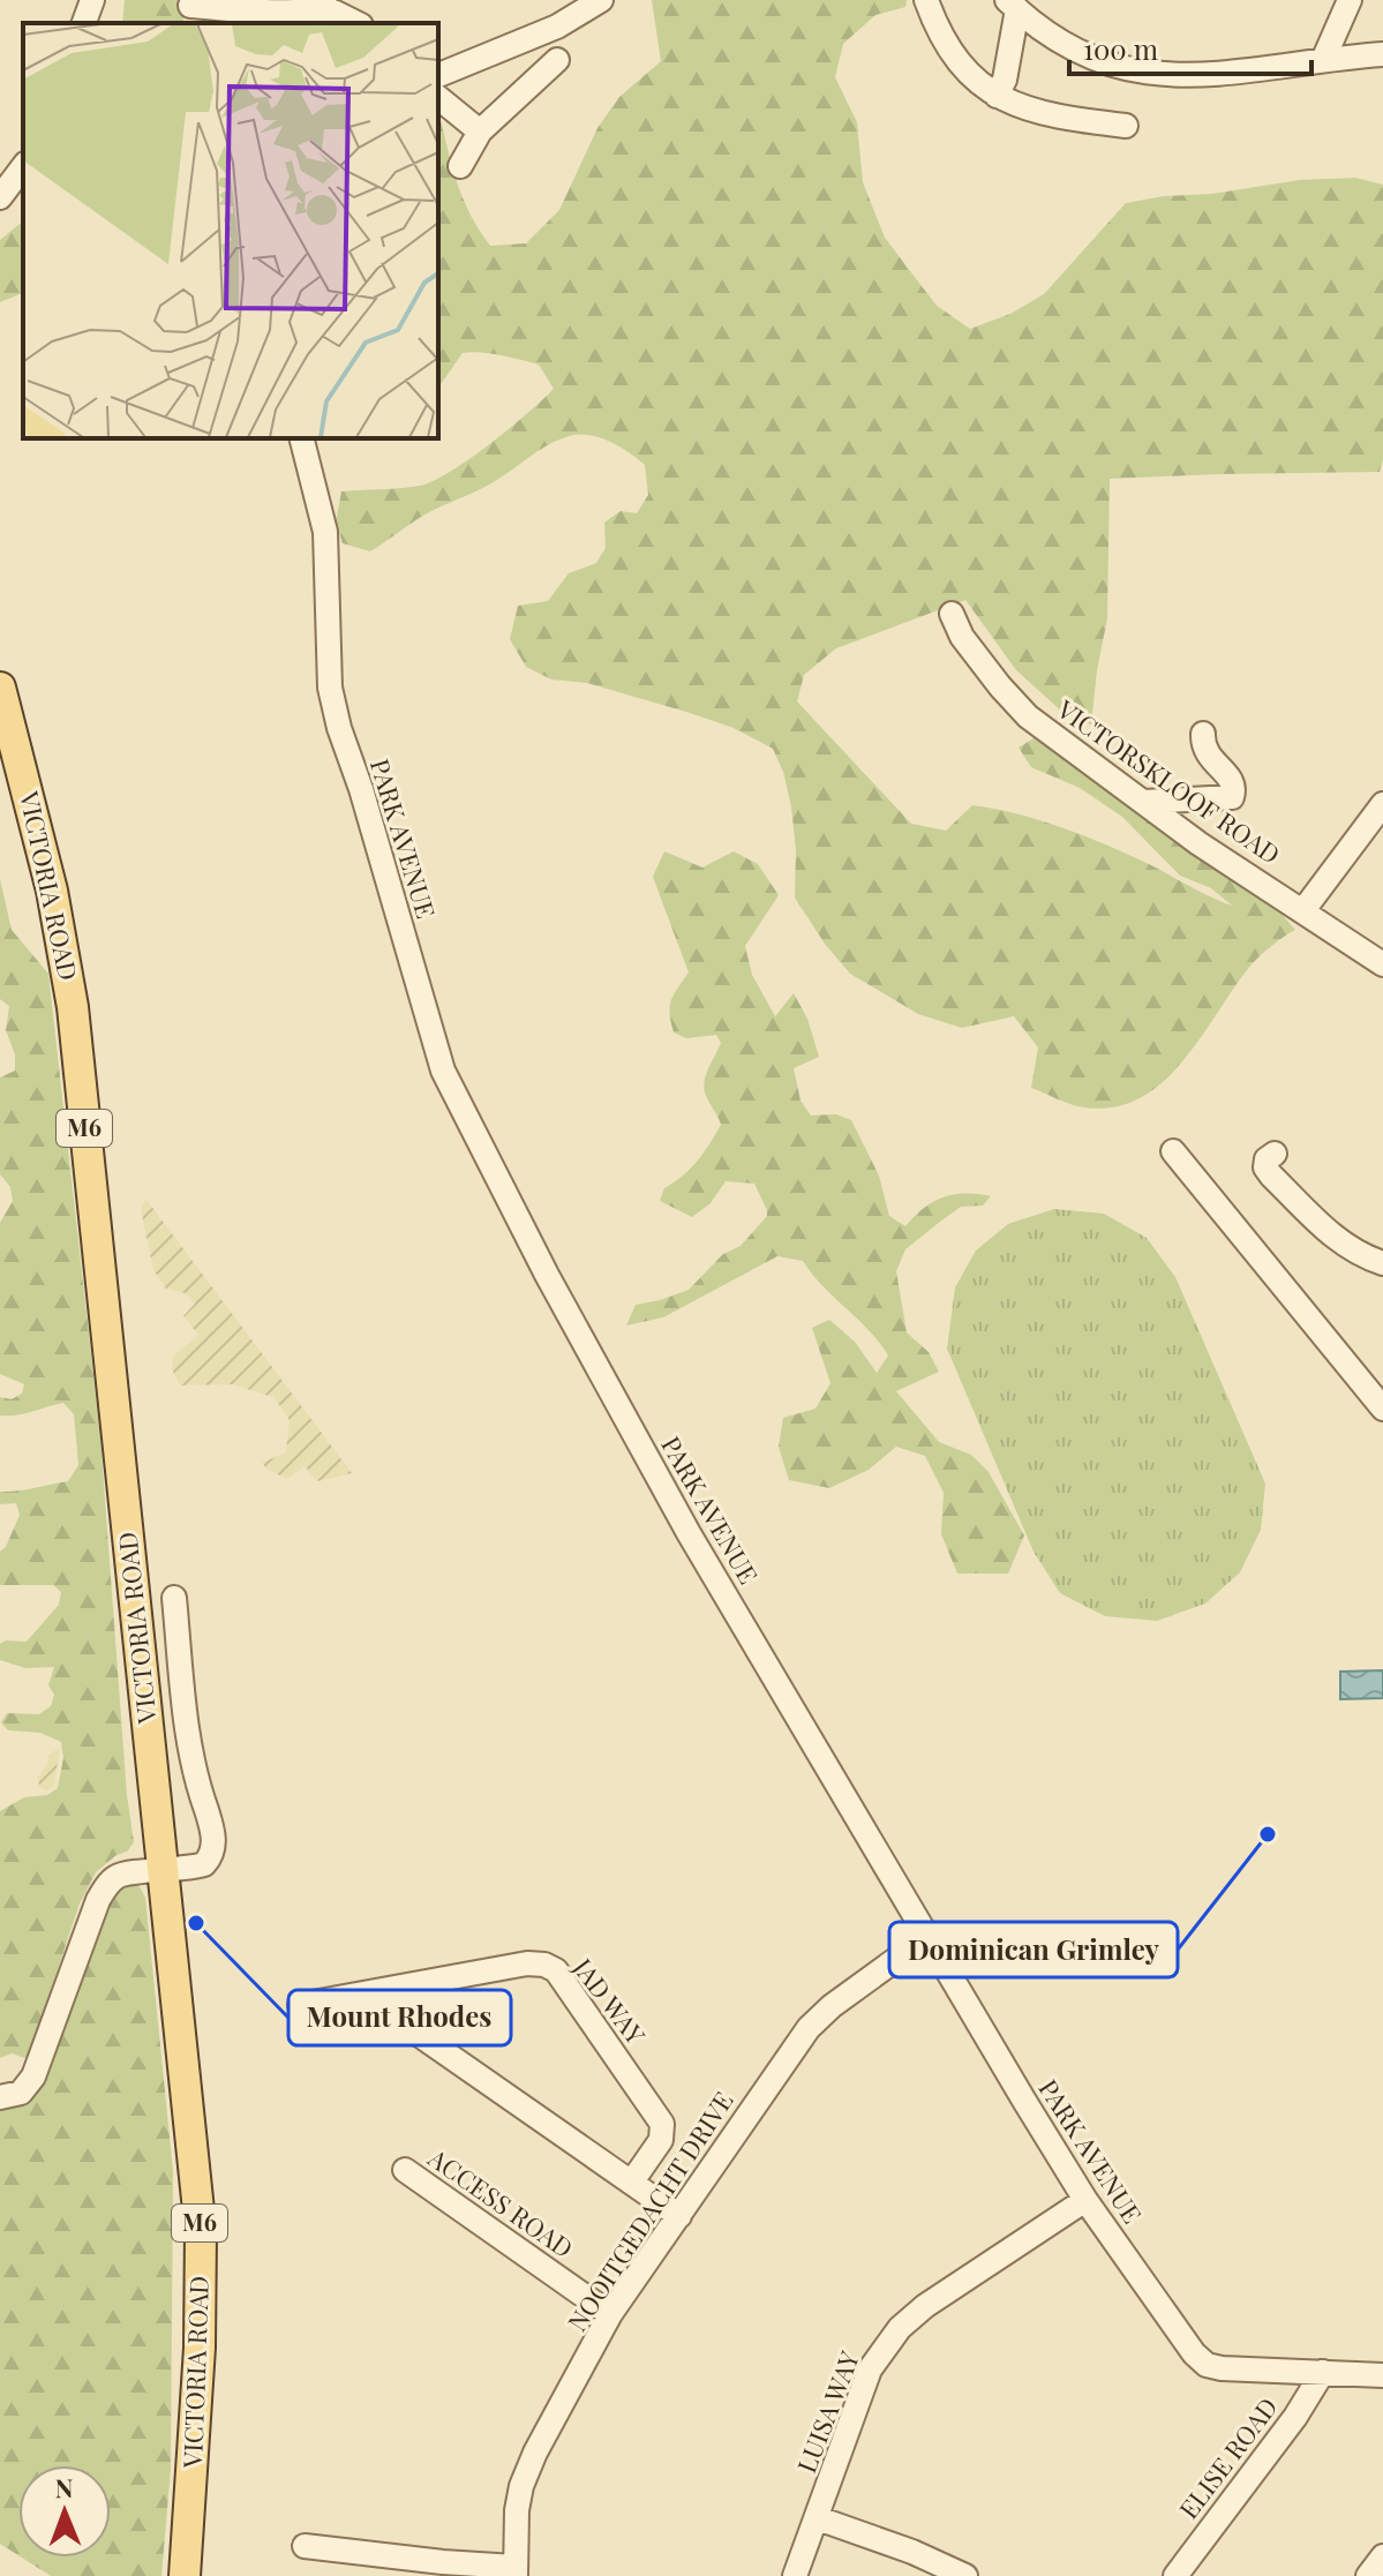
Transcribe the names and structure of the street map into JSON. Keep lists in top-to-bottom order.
{
  "streets": {
    "main road": ["VICTORIA ROAD", "M6"],
    "street": [
      "VICTORSKLOOF ROAD",
      "PARK AVENUE",
      "JAD WAY",
      "ACCESS ROAD",
      "NOOITGEDACHT DRIVE",
      "LUISA WAY",
      "ELISE ROAD"
    ]
  },
  "crossings": [
    ["PARK AVENUE", "NOOITGEDACHT DRIVE"],
    ["PARK AVENUE", "LUISA WAY"],
    ["PARK AVENUE", "ELISE ROAD"],
    ["ACCESS ROAD", "NOOITGEDACHT DRIVE"]
  ],
  "places": ["Dominican Grimley", "Mount Rhodes"],
  "scale_bar": "100 m",
  "north": "top"
}
